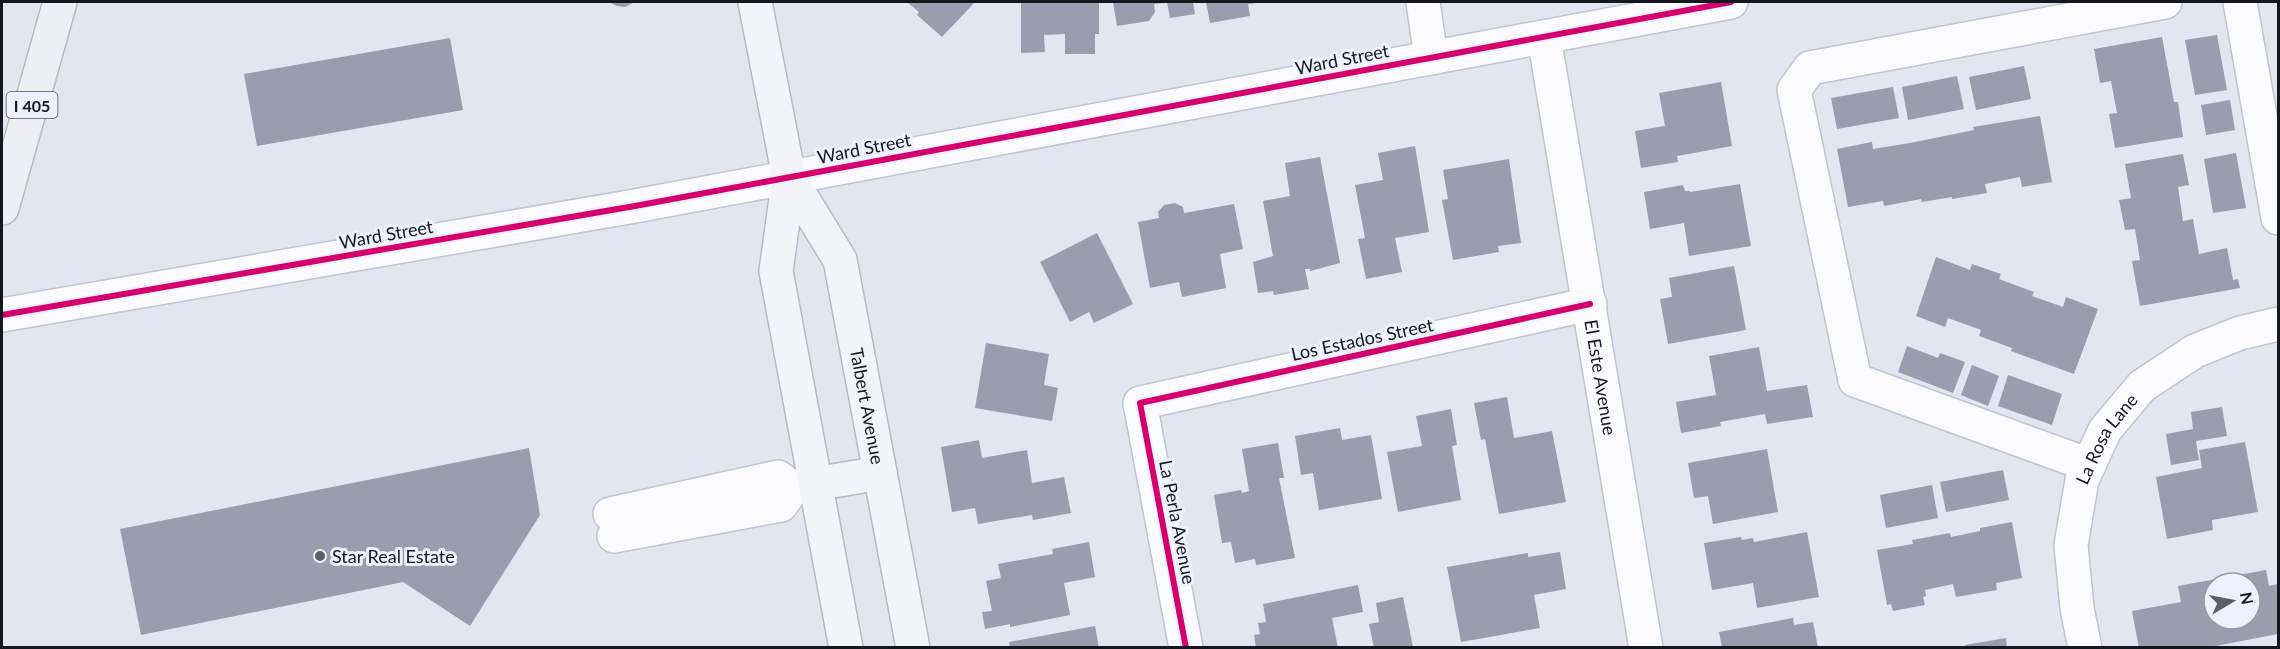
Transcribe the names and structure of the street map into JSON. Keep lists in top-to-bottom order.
{
  "streets": {
    "highway": ["I 405"],
    "main road": ["Talbert Avenue"],
    "street": [
      "Ward Street",
      "Los Estados Street",
      "El Este Avenue",
      "La Rosa Lane",
      "La Perla Avenue"
    ]
  },
  "crossings": [
    ["Ward Street", "El Este Avenue"],
    ["Ward Street", "Talbert Avenue"],
    ["Los Estados Street", "El Este Avenue"],
    ["Los Estados Street", "La Perla Avenue"]
  ],
  "places": ["Star Real Estate"],
  "north": "right"
}
